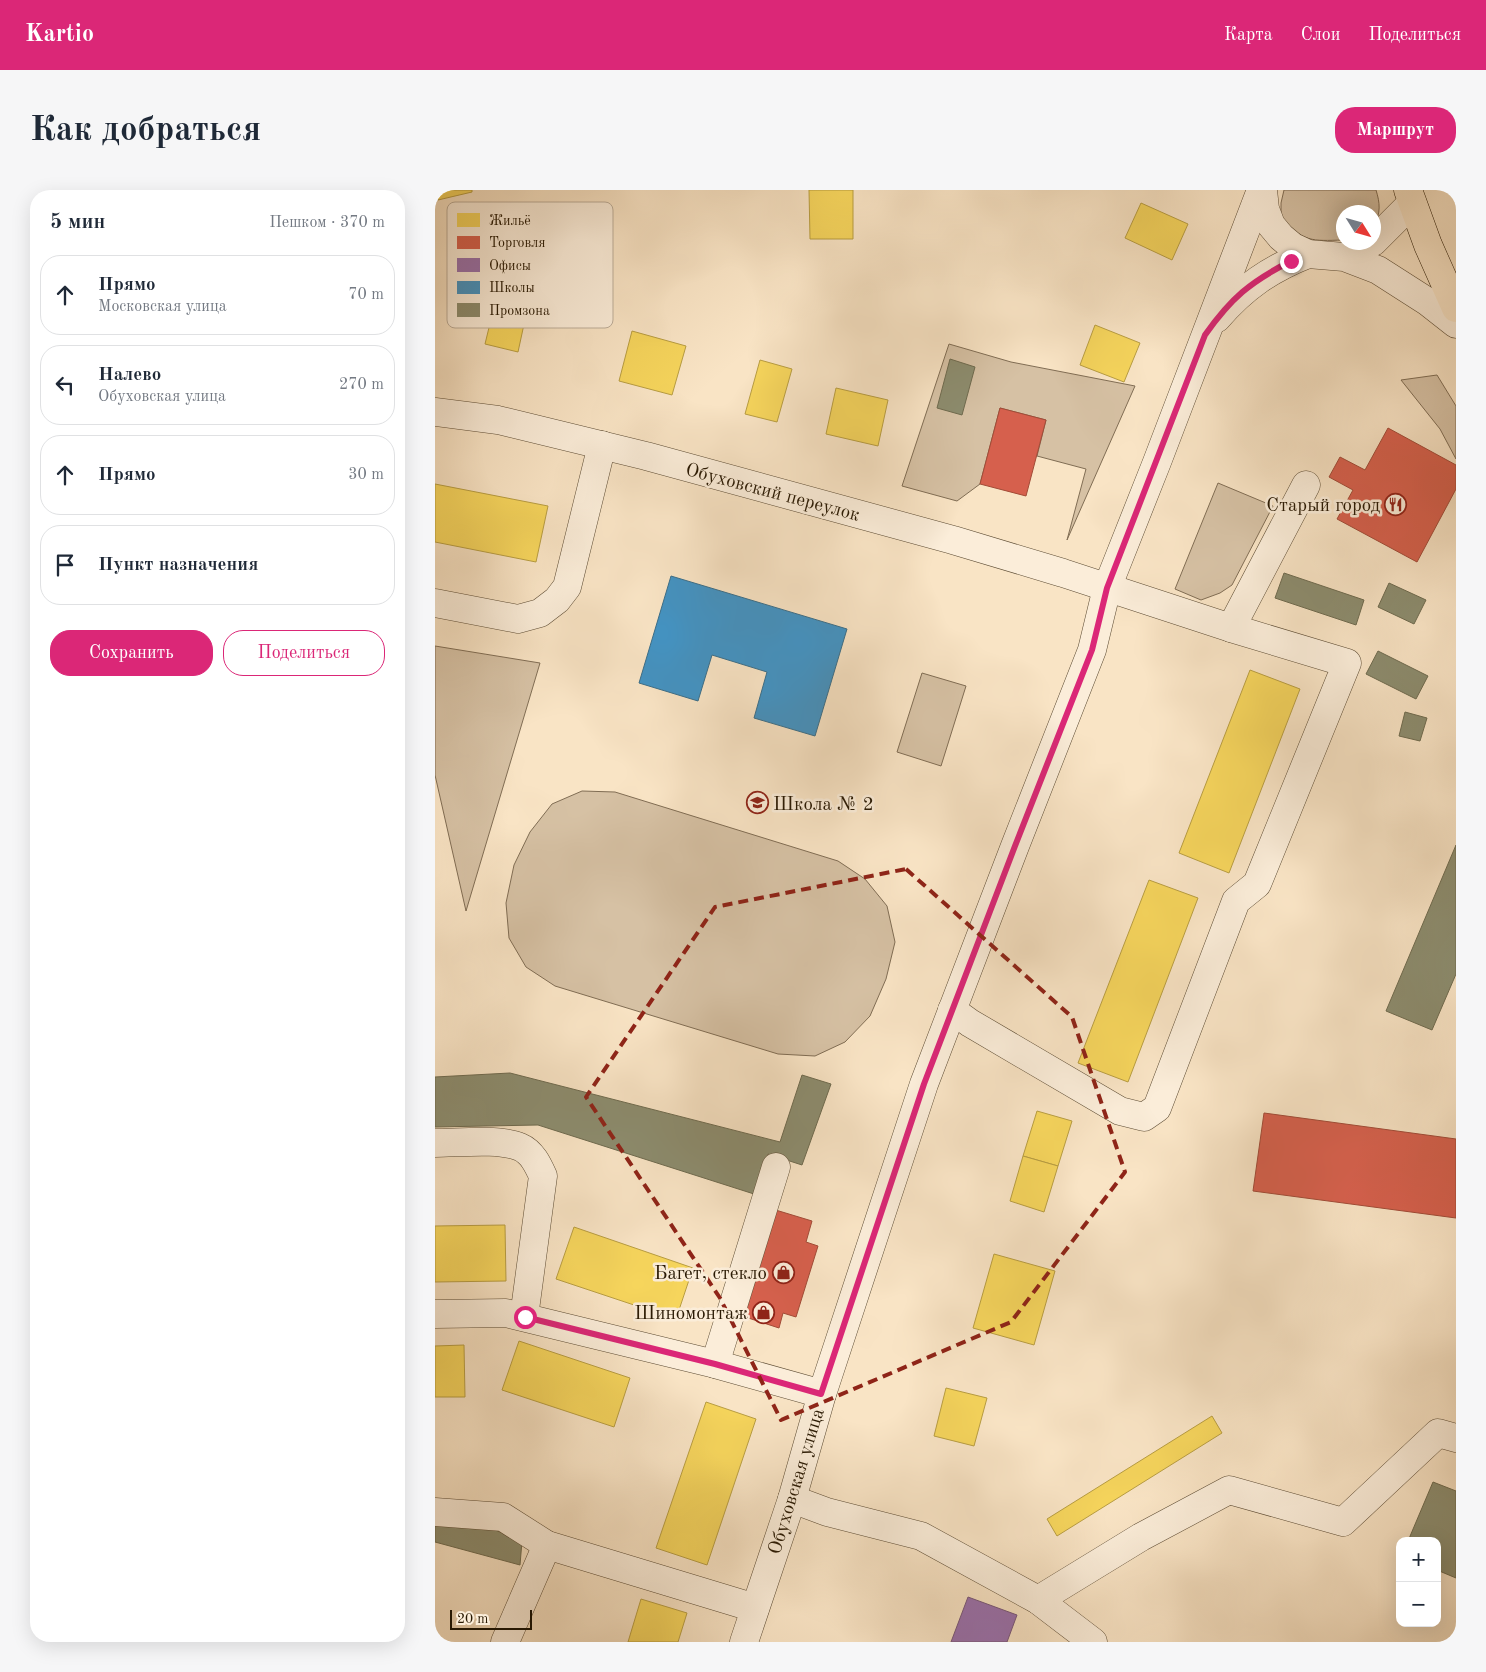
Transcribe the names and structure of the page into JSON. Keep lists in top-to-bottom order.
{
  "streets": {
    "street": ["Обуховский переулок", "Обуховская улица"]
  },
  "crossings": [
    ["Обуховский переулок", "Обуховская улица"]
  ],
  "places": {
    "restaurant": ["Старый город"],
    "school or university": ["Школа № 2"],
    "shop": ["Багет, стекло", "Шиномонтаж"]
  },
  "legend": [
    "Жильё",
    "Торговля",
    "Офисы",
    "Школы",
    "Промзона"
  ],
  "scale_bar": "20 m",
  "north": "bottom right",
  "page": {
    "header": "Kartio",
    "nav": ["Карта", "Слои", "Поделиться"],
    "buttons": [
      "Маршрут",
      ["Сохранить", "Поделиться"]
    ],
    "title": "Как добраться",
    "heading": ["5 мин", "Пешком · 370 m"],
    "list": [
      ["Прямо", "Московская улица", "70 m"],
      ["Налево", "Обуховская улица", "270 m"],
      ["Прямо", "30 m"],
      "Пункт назначения"
    ],
    "map_buttons": ["+", "−"],
    "scale": "20 m"
  }
}
